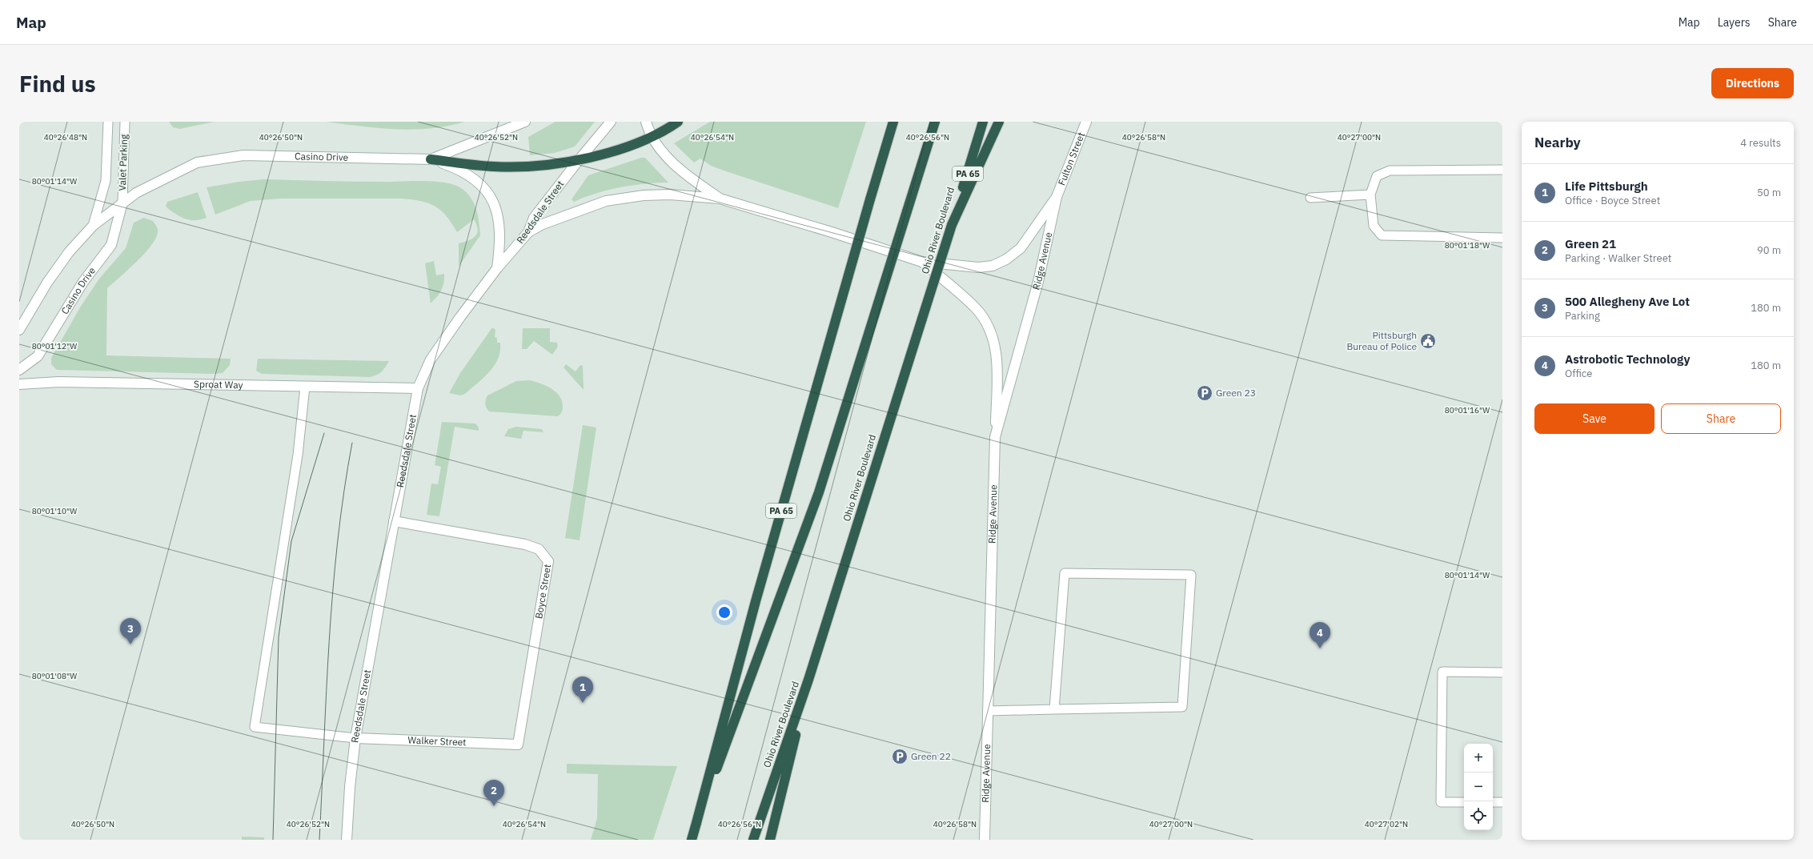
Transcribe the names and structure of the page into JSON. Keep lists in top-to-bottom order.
{
  "streets": {
    "highway": ["PA 65", "Ohio River Boulevard"],
    "main road": [
      "Casino Drive",
      "Fulton Street",
      "Reedsdale Street",
      "Ridge Avenue",
      "Sproat Way",
      "Boyce Street",
      "Walker Street"
    ],
    "lane": ["Valet Parking"]
  },
  "crossings": [
    ["Casino Drive", "Valet Parking"],
    ["Fulton Street", "Ridge Avenue"],
    ["Reedsdale Street", "Sproat Way"],
    ["Reedsdale Street", "Boyce Street"],
    ["Reedsdale Street", "Walker Street"],
    ["Boyce Street", "Walker Street"]
  ],
  "places": {
    "public building": ["Pittsburgh Bureau of Police"],
    "parking": ["Green 23", "Green 22"]
  },
  "page": {
    "header": "Map",
    "nav": ["Map", "Layers", "Share"],
    "buttons": [
      "Directions",
      ["Save", "Share"]
    ],
    "title": "Find us",
    "heading": ["Nearby", "4 results"],
    "list": [
      {
        "mark": "1",
        "name": "Life Pittsburgh",
        "note": "Office · Boyce Street",
        "value": "50 m"
      },
      {
        "mark": "2",
        "name": "Green 21",
        "note": "Parking · Walker Street",
        "value": "90 m"
      },
      {
        "mark": "3",
        "name": "500 Allegheny Ave Lot",
        "note": "Parking",
        "value": "180 m"
      },
      {
        "mark": "4",
        "name": "Astrobotic Technology",
        "note": "Office",
        "value": "180 m"
      }
    ],
    "pins": [
      "3",
      "4",
      "1",
      "2"
    ],
    "map_buttons": ["+", "−"]
  },
  "coordinates": [
    "40°26'48\"N",
    "40°26'50\"N",
    "40°26'52\"N",
    "40°26'54\"N",
    "40°26'56\"N",
    "40°26'58\"N",
    "40°27'00\"N",
    "80°01'14\"W",
    "80°01'18\"W",
    "80°01'12\"W",
    "80°01'16\"W",
    "80°01'10\"W",
    "80°01'08\"W",
    "40°27'02\"N"
  ]
}
